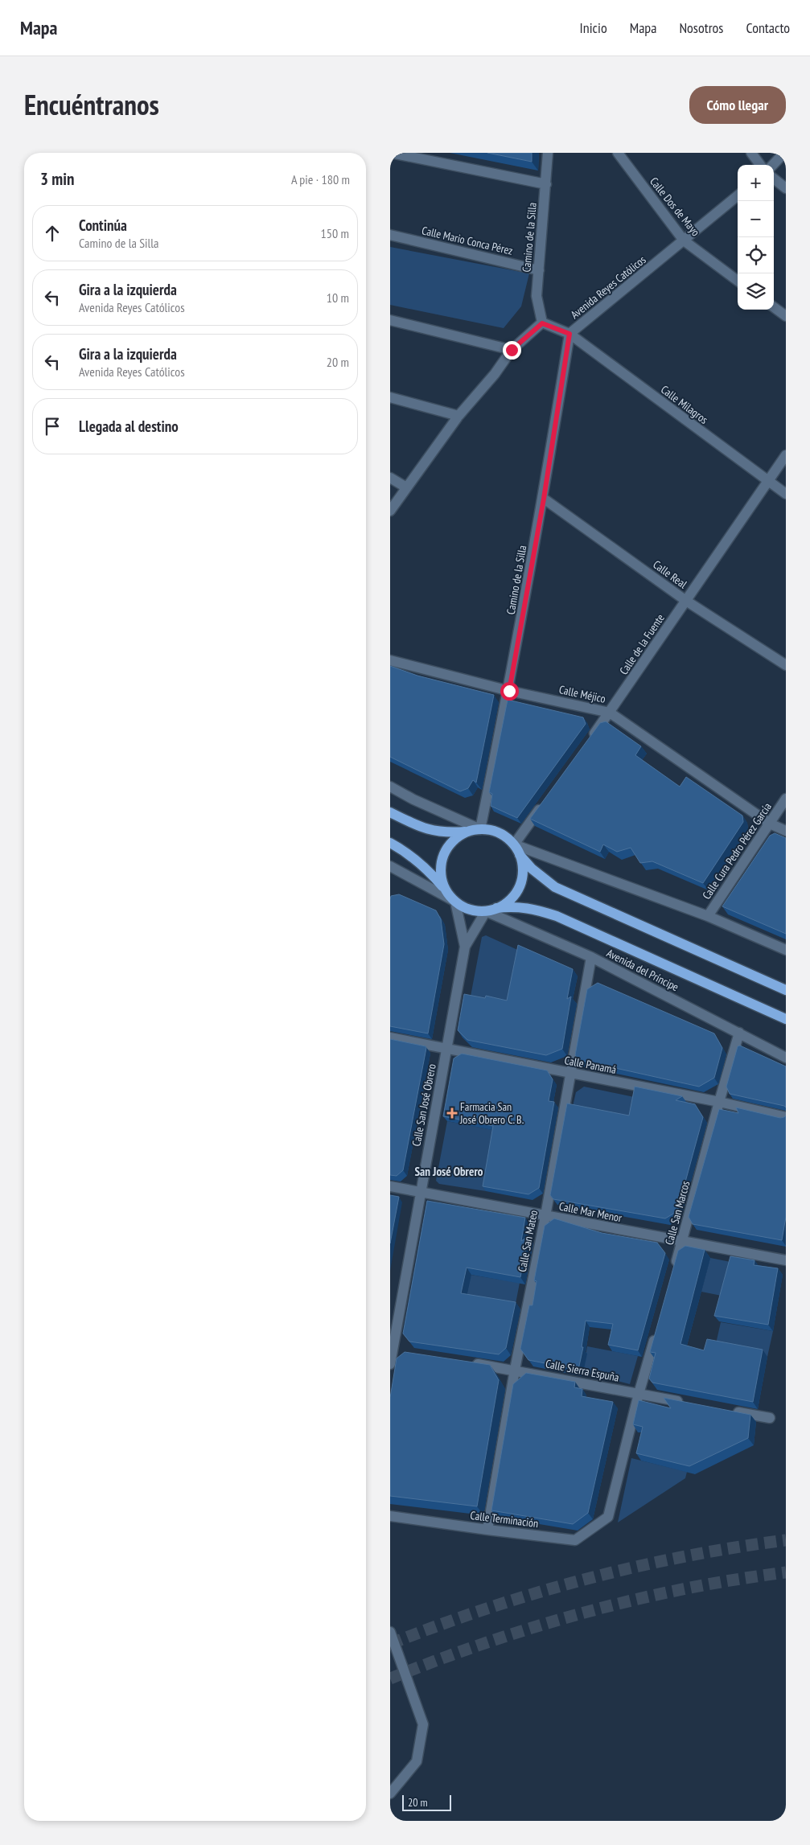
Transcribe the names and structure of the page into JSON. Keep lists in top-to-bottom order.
{
  "streets": {
    "main road": ["Avenida del Príncipe"],
    "street": [
      "Calle Dos de Mayo",
      "Camino de la Silla",
      "Calle Mario Conca Pérez",
      "Avenida Reyes Católicos",
      "Calle Milagros",
      "Calle Real",
      "Calle de la Fuente",
      "Calle Méjico",
      "Calle Cura Pedro Pérez García",
      "Calle Panamá",
      "Calle San José Obrero",
      "Calle Mar Menor",
      "Calle San Marcos",
      "Calle San Mateo",
      "Calle Sierra Espuña",
      "Calle Terminación"
    ]
  },
  "crossings": [
    ["Calle Dos de Mayo", "Avenida Reyes Católicos"],
    ["Camino de la Silla", "Calle Mario Conca Pérez"],
    ["Camino de la Silla", "Avenida Reyes Católicos"],
    ["Camino de la Silla", "Calle Milagros"],
    ["Camino de la Silla", "Calle Real"],
    ["Camino de la Silla", "Calle Méjico"],
    ["Camino de la Silla", "Avenida del Príncipe"],
    ["Camino de la Silla", "Calle San José Obrero"],
    ["Avenida Reyes Católicos", "Calle Milagros"],
    ["Calle Milagros", "Calle de la Fuente"],
    ["Calle Real", "Calle de la Fuente"],
    ["Calle de la Fuente", "Calle Méjico"],
    ["Calle Méjico", "Calle Cura Pedro Pérez García"],
    ["Avenida del Príncipe", "Calle San José Obrero"],
    ["Avenida del Príncipe", "Calle San Marcos"],
    ["Avenida del Príncipe", "Calle San Mateo"],
    ["Calle Panamá", "Calle San José Obrero"],
    ["Calle Panamá", "Calle San Marcos"],
    ["Calle Panamá", "Calle San Mateo"],
    ["Calle San José Obrero", "Calle Mar Menor"],
    ["Calle Mar Menor", "Calle San Marcos"],
    ["Calle Mar Menor", "Calle San Mateo"],
    ["Calle San Mateo", "Calle Sierra Espuña"],
    ["Calle San Mateo", "Calle Terminación"],
    ["Calle Sierra Espuña", "Calle Terminación"]
  ],
  "districts": ["San José Obrero"],
  "places": {
    "health": ["Farmacia San José Obrero C. B."]
  },
  "scale_bar": "20 m",
  "page": {
    "header": "Mapa",
    "nav": [
      "Inicio",
      "Mapa",
      "Nosotros",
      "Contacto"
    ],
    "title": "Encuéntranos",
    "buttons": "Cómo llegar",
    "heading": ["3 min", "A pie · 180 m"],
    "map_buttons": ["+", "−"],
    "list": [
      ["Continúa", "Camino de la Silla", "150 m"],
      ["Gira a la izquierda", "Avenida Reyes Católicos", "10 m"],
      ["Gira a la izquierda", "Avenida Reyes Católicos", "20 m"],
      "Llegada al destino"
    ],
    "scale": "20 m"
  }
}
